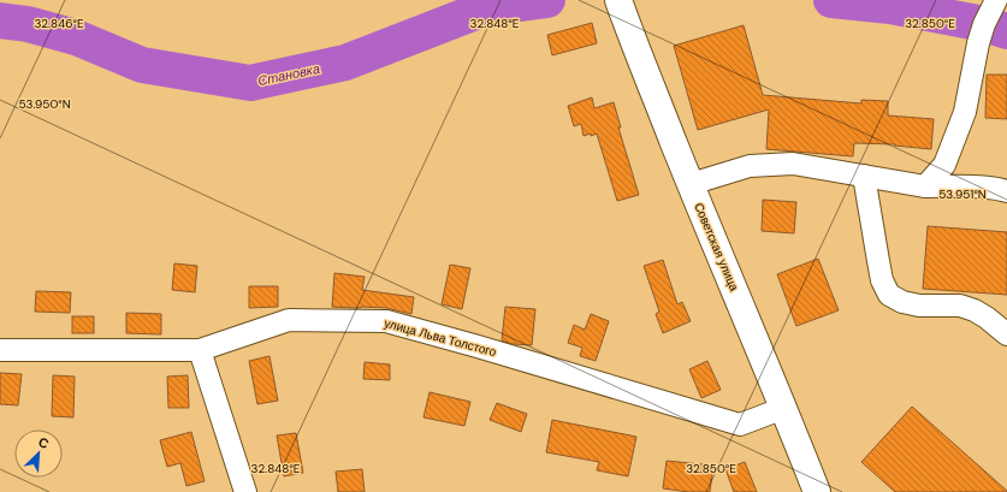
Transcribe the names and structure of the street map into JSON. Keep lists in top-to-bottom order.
{
  "streets": {
    "main road": ["Советская улица"],
    "street": ["улица Льва Толстого"]
  },
  "crossings": [
    ["Советская улица", "улица Льва Толстого"]
  ],
  "water": ["Становка"],
  "north": "top right",
  "coordinates": [
    "32.846°E",
    "32.848°E",
    "32.850°E",
    "53.950°N",
    "53.951°N"
  ]
}
